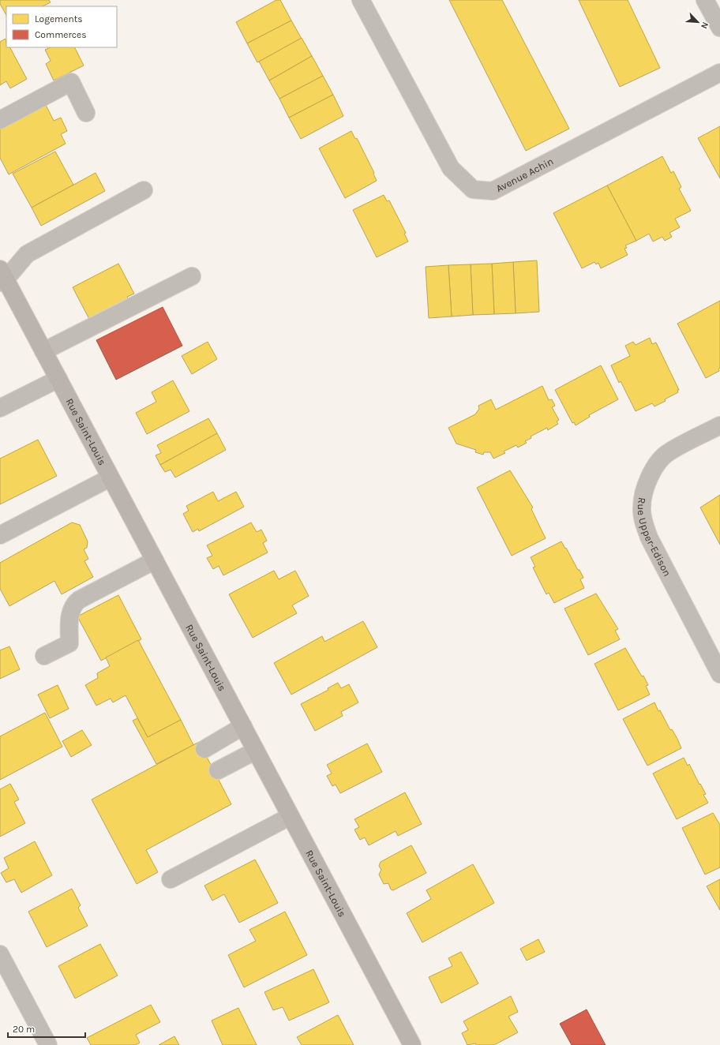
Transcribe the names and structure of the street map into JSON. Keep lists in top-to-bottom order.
{
  "streets": {
    "main road": ["Rue Saint-Louis"],
    "street": ["Avenue Achin", "Rue Upper-Edison"]
  },
  "legend": ["Logements", "Commerces"],
  "scale_bar": "20 m",
  "north": "bottom right"
}
